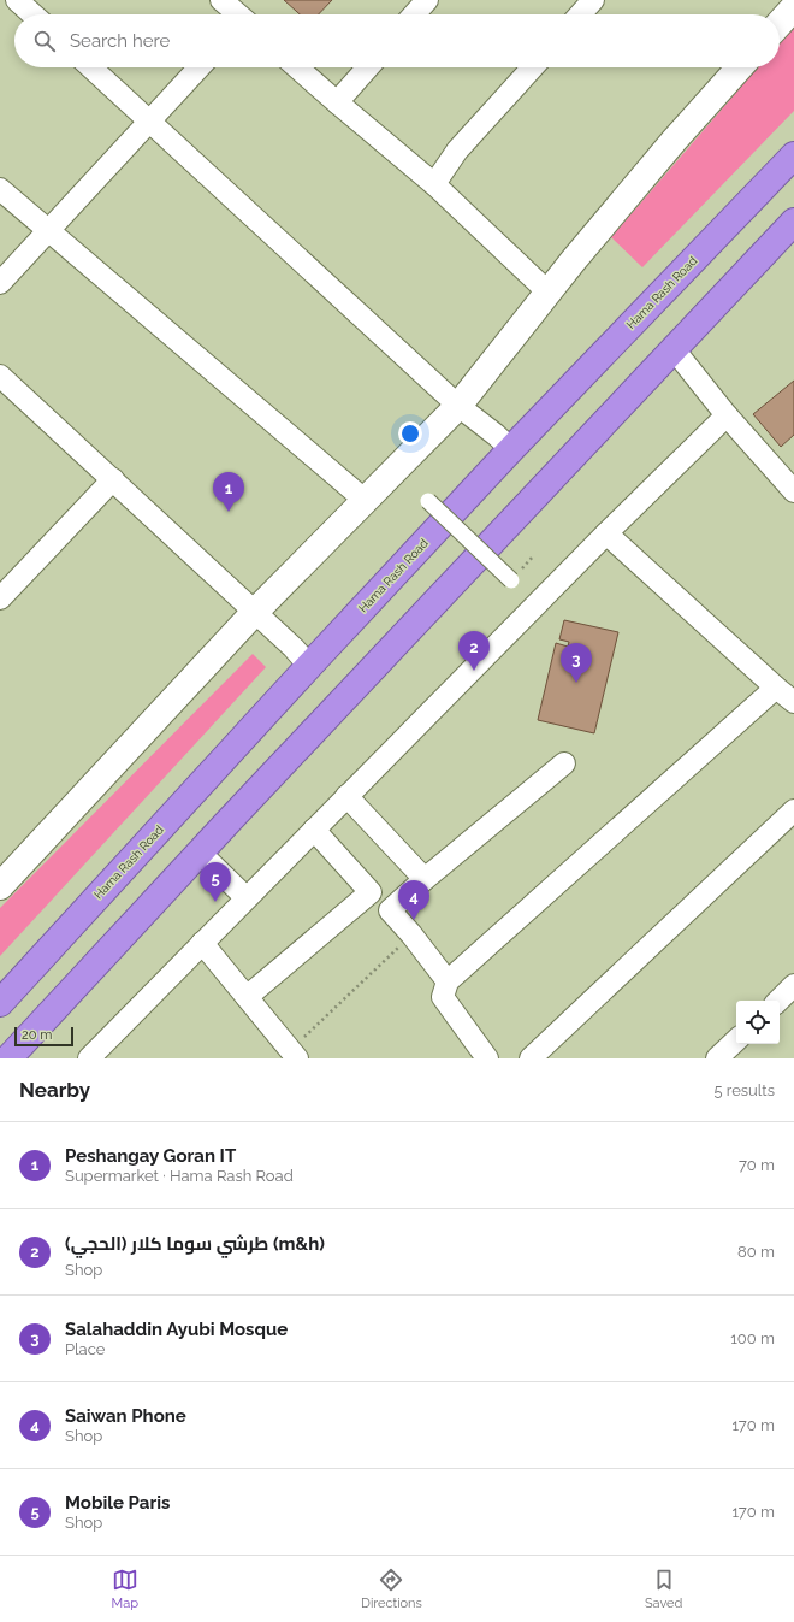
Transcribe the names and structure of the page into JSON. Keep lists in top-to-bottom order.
{
  "streets": {
    "highway": ["Hama Rash Road"]
  },
  "scale_bar": "20 m",
  "page": {
    "search": "Search here",
    "pins": [
      "1",
      "2",
      "3",
      "5",
      "4"
    ],
    "scale": "20 m",
    "heading": ["Nearby", "5 results"],
    "list": [
      {
        "mark": "1",
        "name": "Peshangay Goran IT",
        "note": "Supermarket · Hama Rash Road",
        "value": "70 m"
      },
      {
        "mark": "2",
        "name": "طرشي سوما كلار (الحجي) (m&h)",
        "note": "Shop",
        "value": "80 m"
      },
      {
        "mark": "3",
        "name": "Salahaddin Ayubi Mosque",
        "note": "Place",
        "value": "100 m"
      },
      {
        "mark": "4",
        "name": "Saiwan Phone",
        "note": "Shop",
        "value": "170 m"
      },
      {
        "mark": "5",
        "name": "Mobile Paris",
        "note": "Shop",
        "value": "170 m"
      }
    ],
    "nav": ["Map", "Directions", "Saved"]
  }
}
